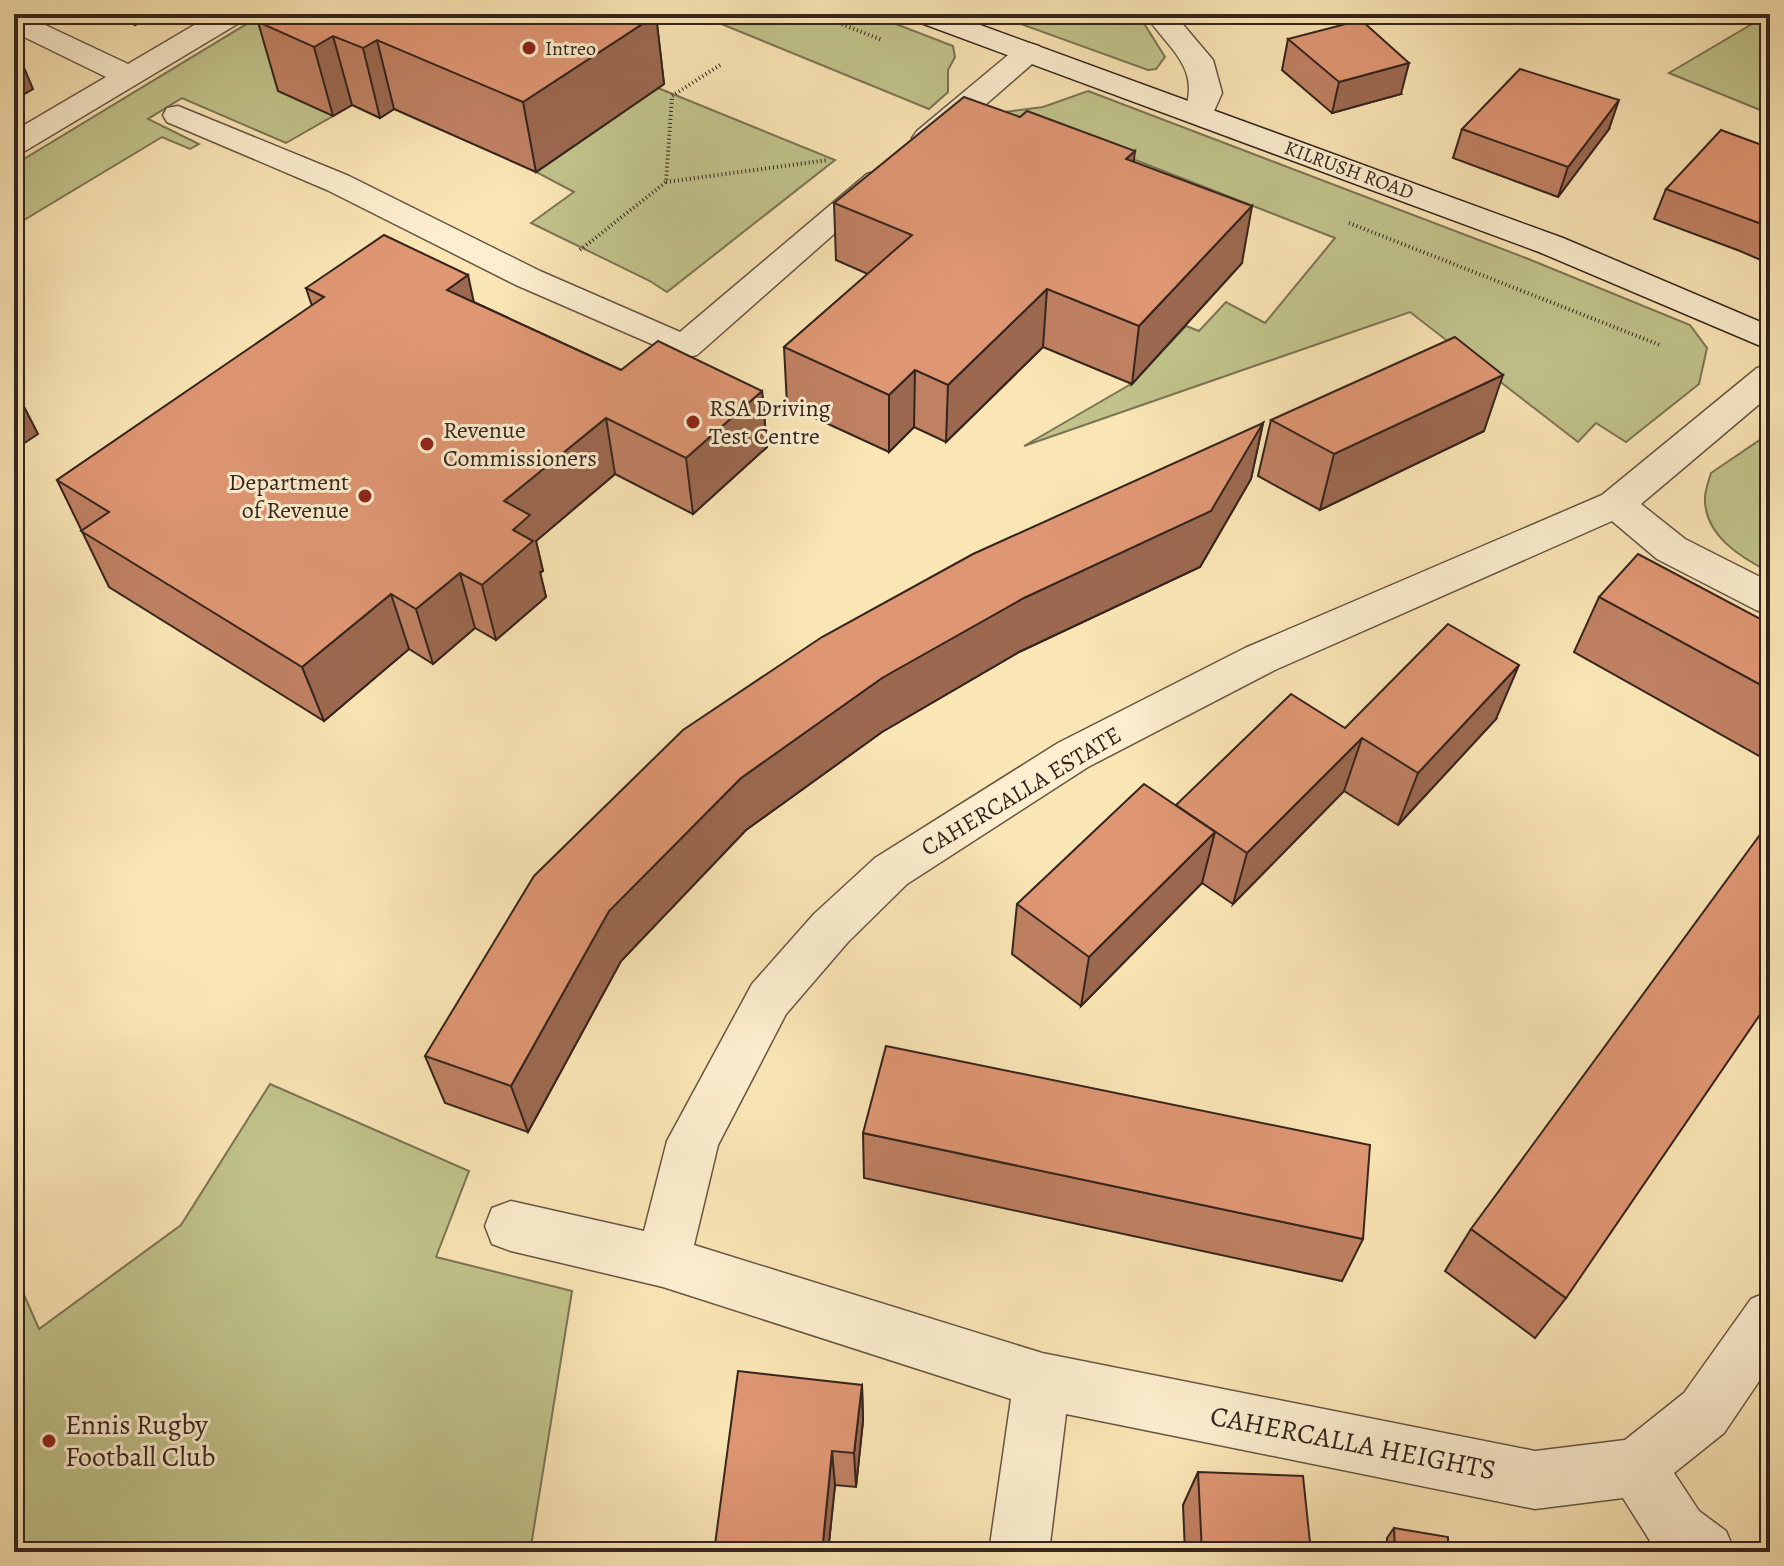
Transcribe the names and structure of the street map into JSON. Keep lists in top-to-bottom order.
{
  "streets": {
    "street": ["KILRUSH ROAD", "CAHERCALLA ESTATE", "CAHERCALLA HEIGHTS"]
  },
  "places": [
    "Intreo",
    "RSA Driving Test Centre",
    "Revenue Commissioners",
    "Department of Revenue",
    "Ennis Rugby Football Club"
  ]
}
